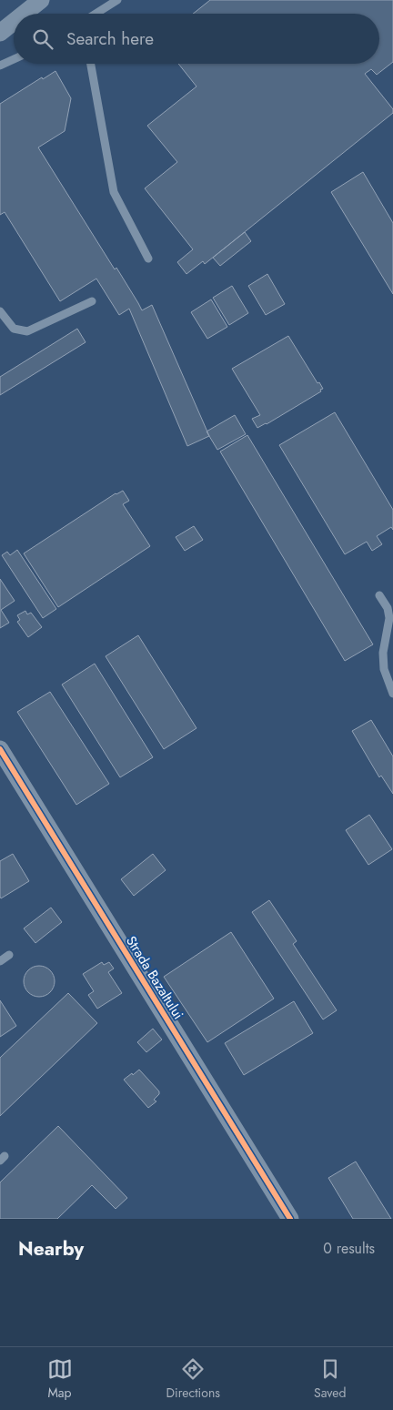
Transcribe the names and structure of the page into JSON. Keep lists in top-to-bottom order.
{
  "streets": {
    "street": ["Strada Bazaltului"]
  },
  "page": {
    "search": "Search here",
    "heading": ["Nearby", "0 results"],
    "nav": ["Map", "Directions", "Saved"]
  }
}
